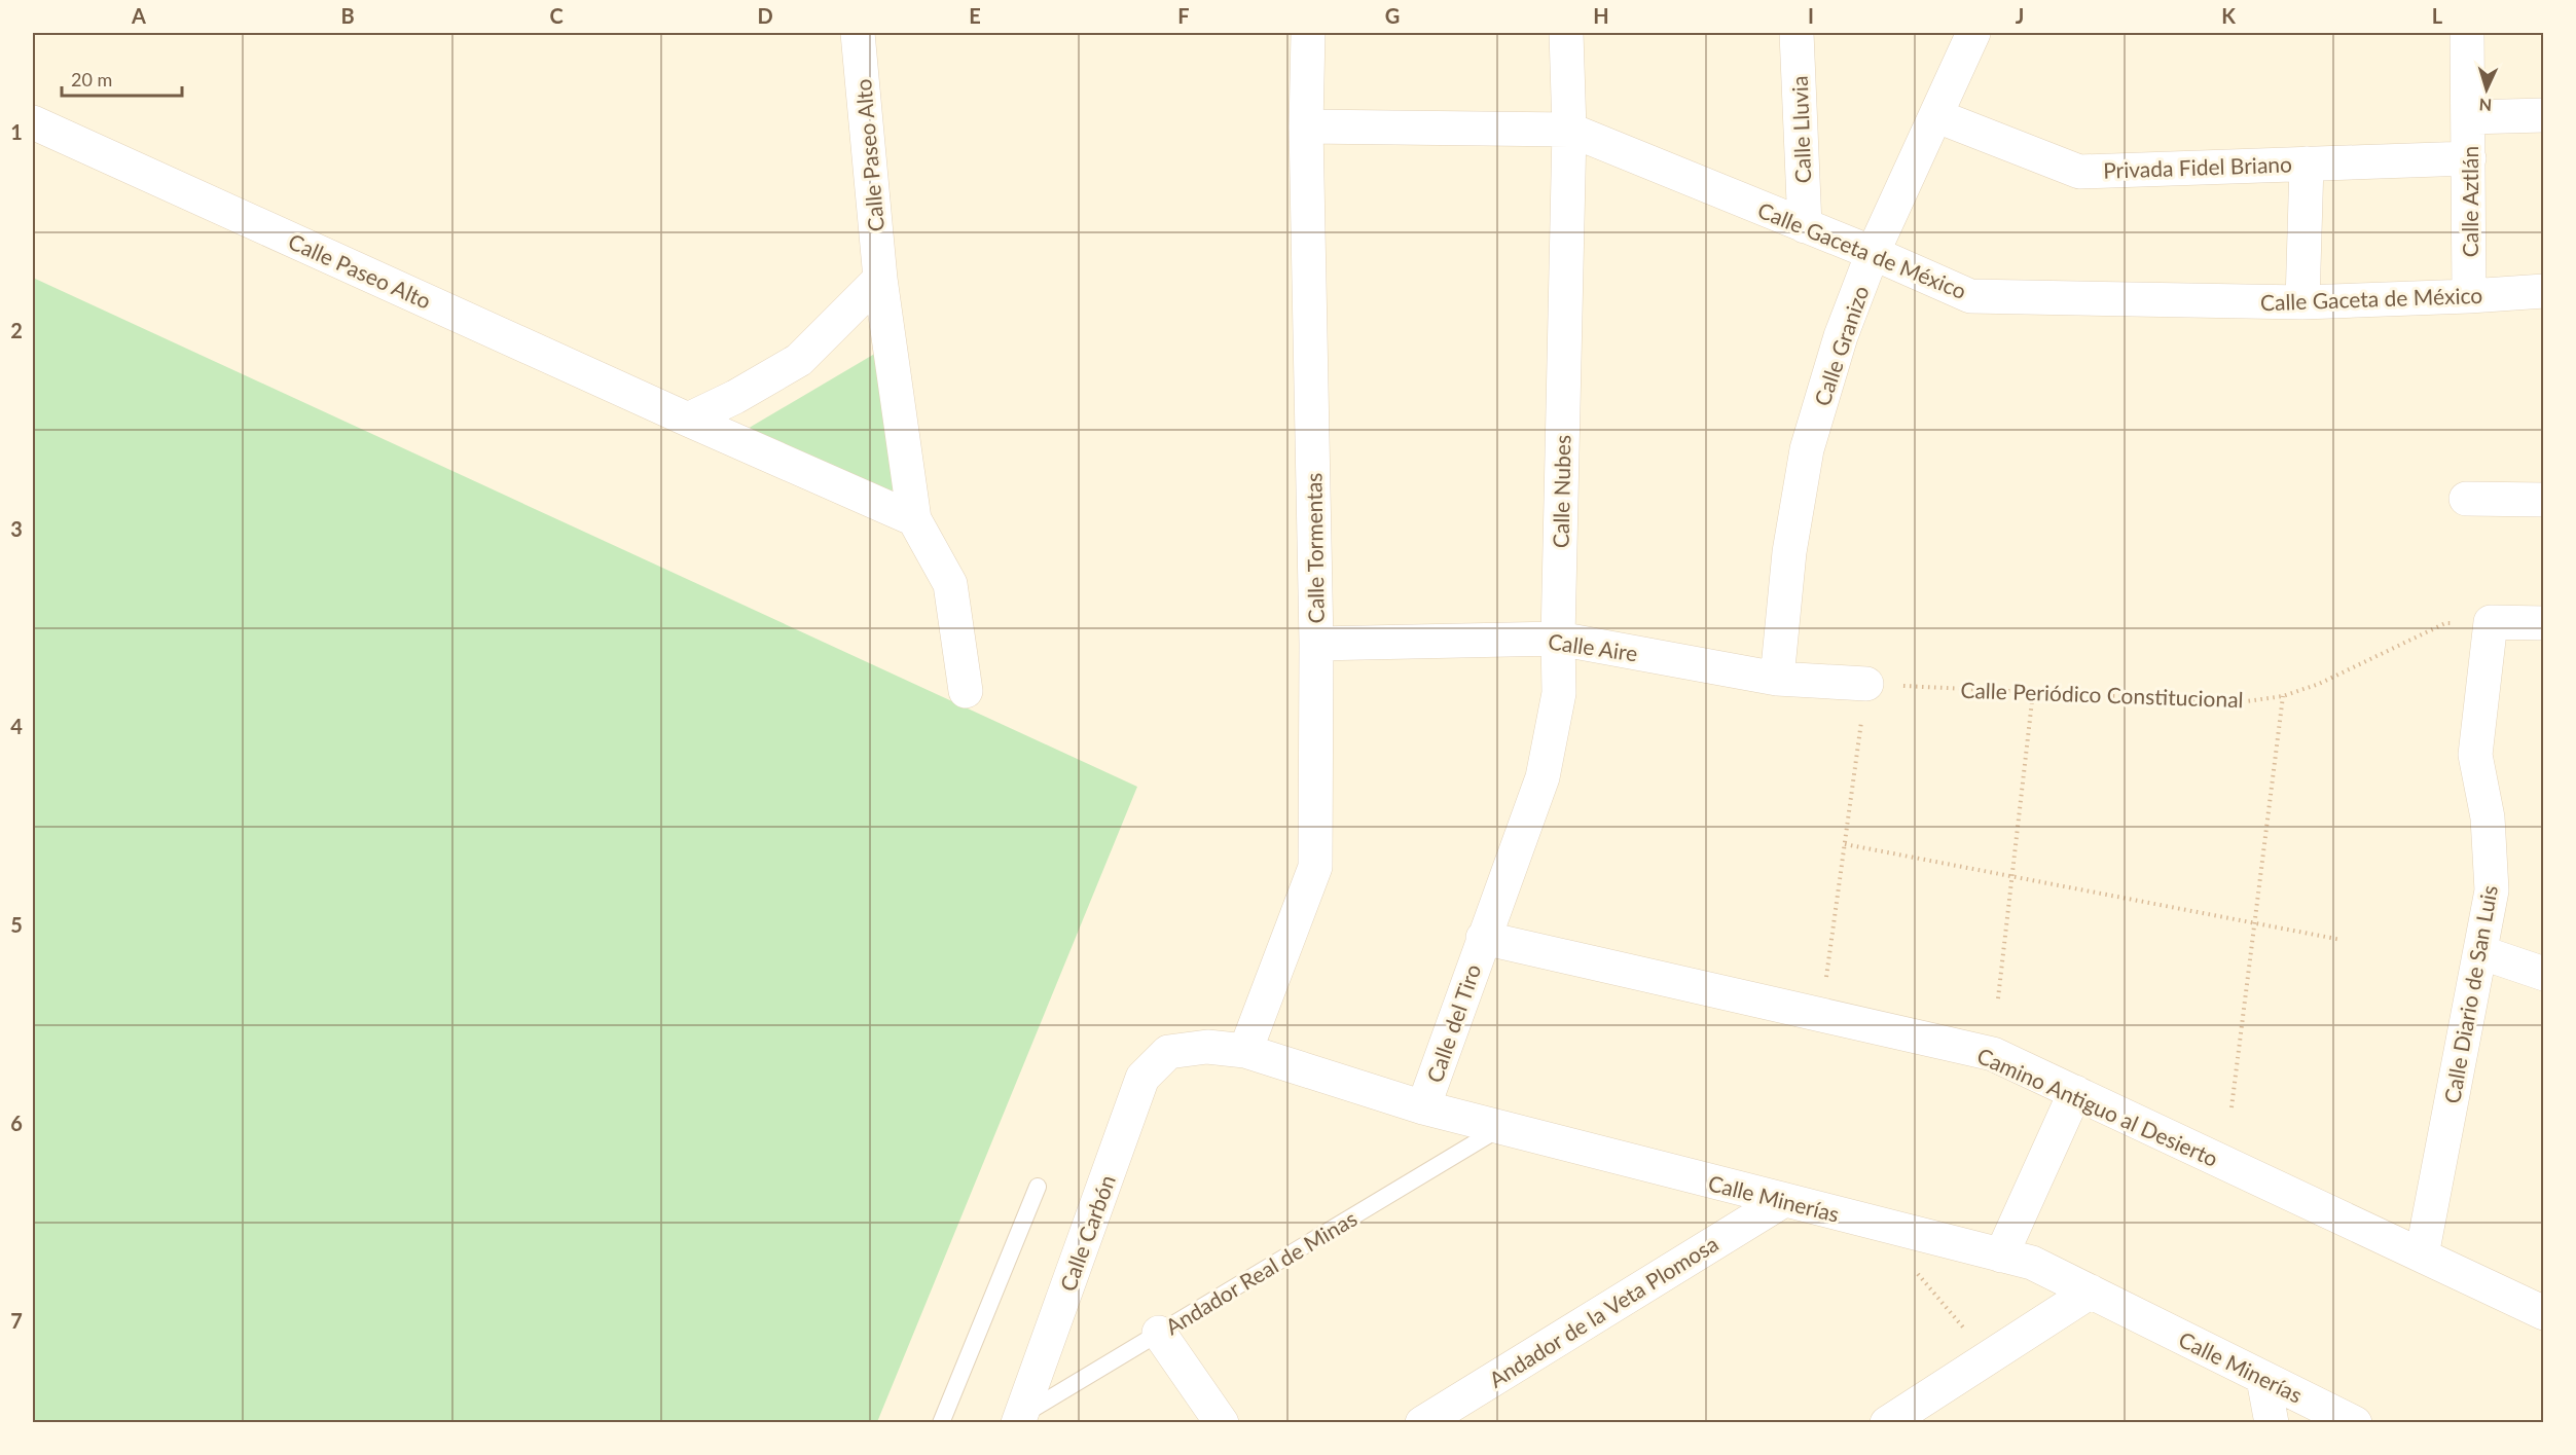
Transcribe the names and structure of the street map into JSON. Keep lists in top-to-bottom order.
{
  "streets": {
    "street": [
      "Calle Lluvia",
      "Calle Paseo Alto",
      "Privada Fidel Briano",
      "Calle Aztlán",
      "Calle Gaceta de México",
      "Calle Granizo",
      "Calle Nubes",
      "Calle Tormentas",
      "Calle Aire",
      "Calle Diario de San Luis",
      "Calle del Tiro",
      "Camino Antiguo al Desierto",
      "Calle Minerías",
      "Calle Carbón",
      "Andador de la Veta Plomosa"
    ],
    "lane": ["Andador Real de Minas"],
    "path": ["Calle Periódico Constitucional"]
  },
  "crossings": [
    ["Calle Lluvia", "Calle Gaceta de México"],
    ["Privada Fidel Briano", "Calle Aztlán"],
    ["Privada Fidel Briano", "Calle Granizo"],
    ["Calle Aztlán", "Calle Gaceta de México"],
    ["Calle Gaceta de México", "Calle Granizo"],
    ["Calle Gaceta de México", "Calle Nubes"],
    ["Calle Gaceta de México", "Calle Tormentas"],
    ["Calle Granizo", "Calle Aire"],
    ["Calle Nubes", "Calle Aire"],
    ["Calle Nubes", "Calle del Tiro"],
    ["Calle Nubes", "Camino Antiguo al Desierto"],
    ["Calle Tormentas", "Calle Aire"],
    ["Calle Tormentas", "Calle Minerías"],
    ["Calle Aire", "Calle Periódico Constitucional"],
    ["Calle Periódico Constitucional", "Calle Diario de San Luis"],
    ["Calle Diario de San Luis", "Camino Antiguo al Desierto"],
    ["Calle del Tiro", "Camino Antiguo al Desierto"],
    ["Calle del Tiro", "Calle Minerías"],
    ["Calle Minerías", "Calle Carbón"],
    ["Calle Minerías", "Andador Real de Minas"],
    ["Calle Minerías", "Andador de la Veta Plomosa"],
    ["Calle Carbón", "Andador Real de Minas"]
  ],
  "scale_bar": "20 m",
  "north": "bottom",
  "grid": {
    "columns": [
      "A",
      "B",
      "C",
      "D",
      "E",
      "F",
      "G",
      "H",
      "I",
      "J",
      "K",
      "L"
    ],
    "rows": [
      "1",
      "2",
      "3",
      "4",
      "5",
      "6",
      "7"
    ]
  }
}
